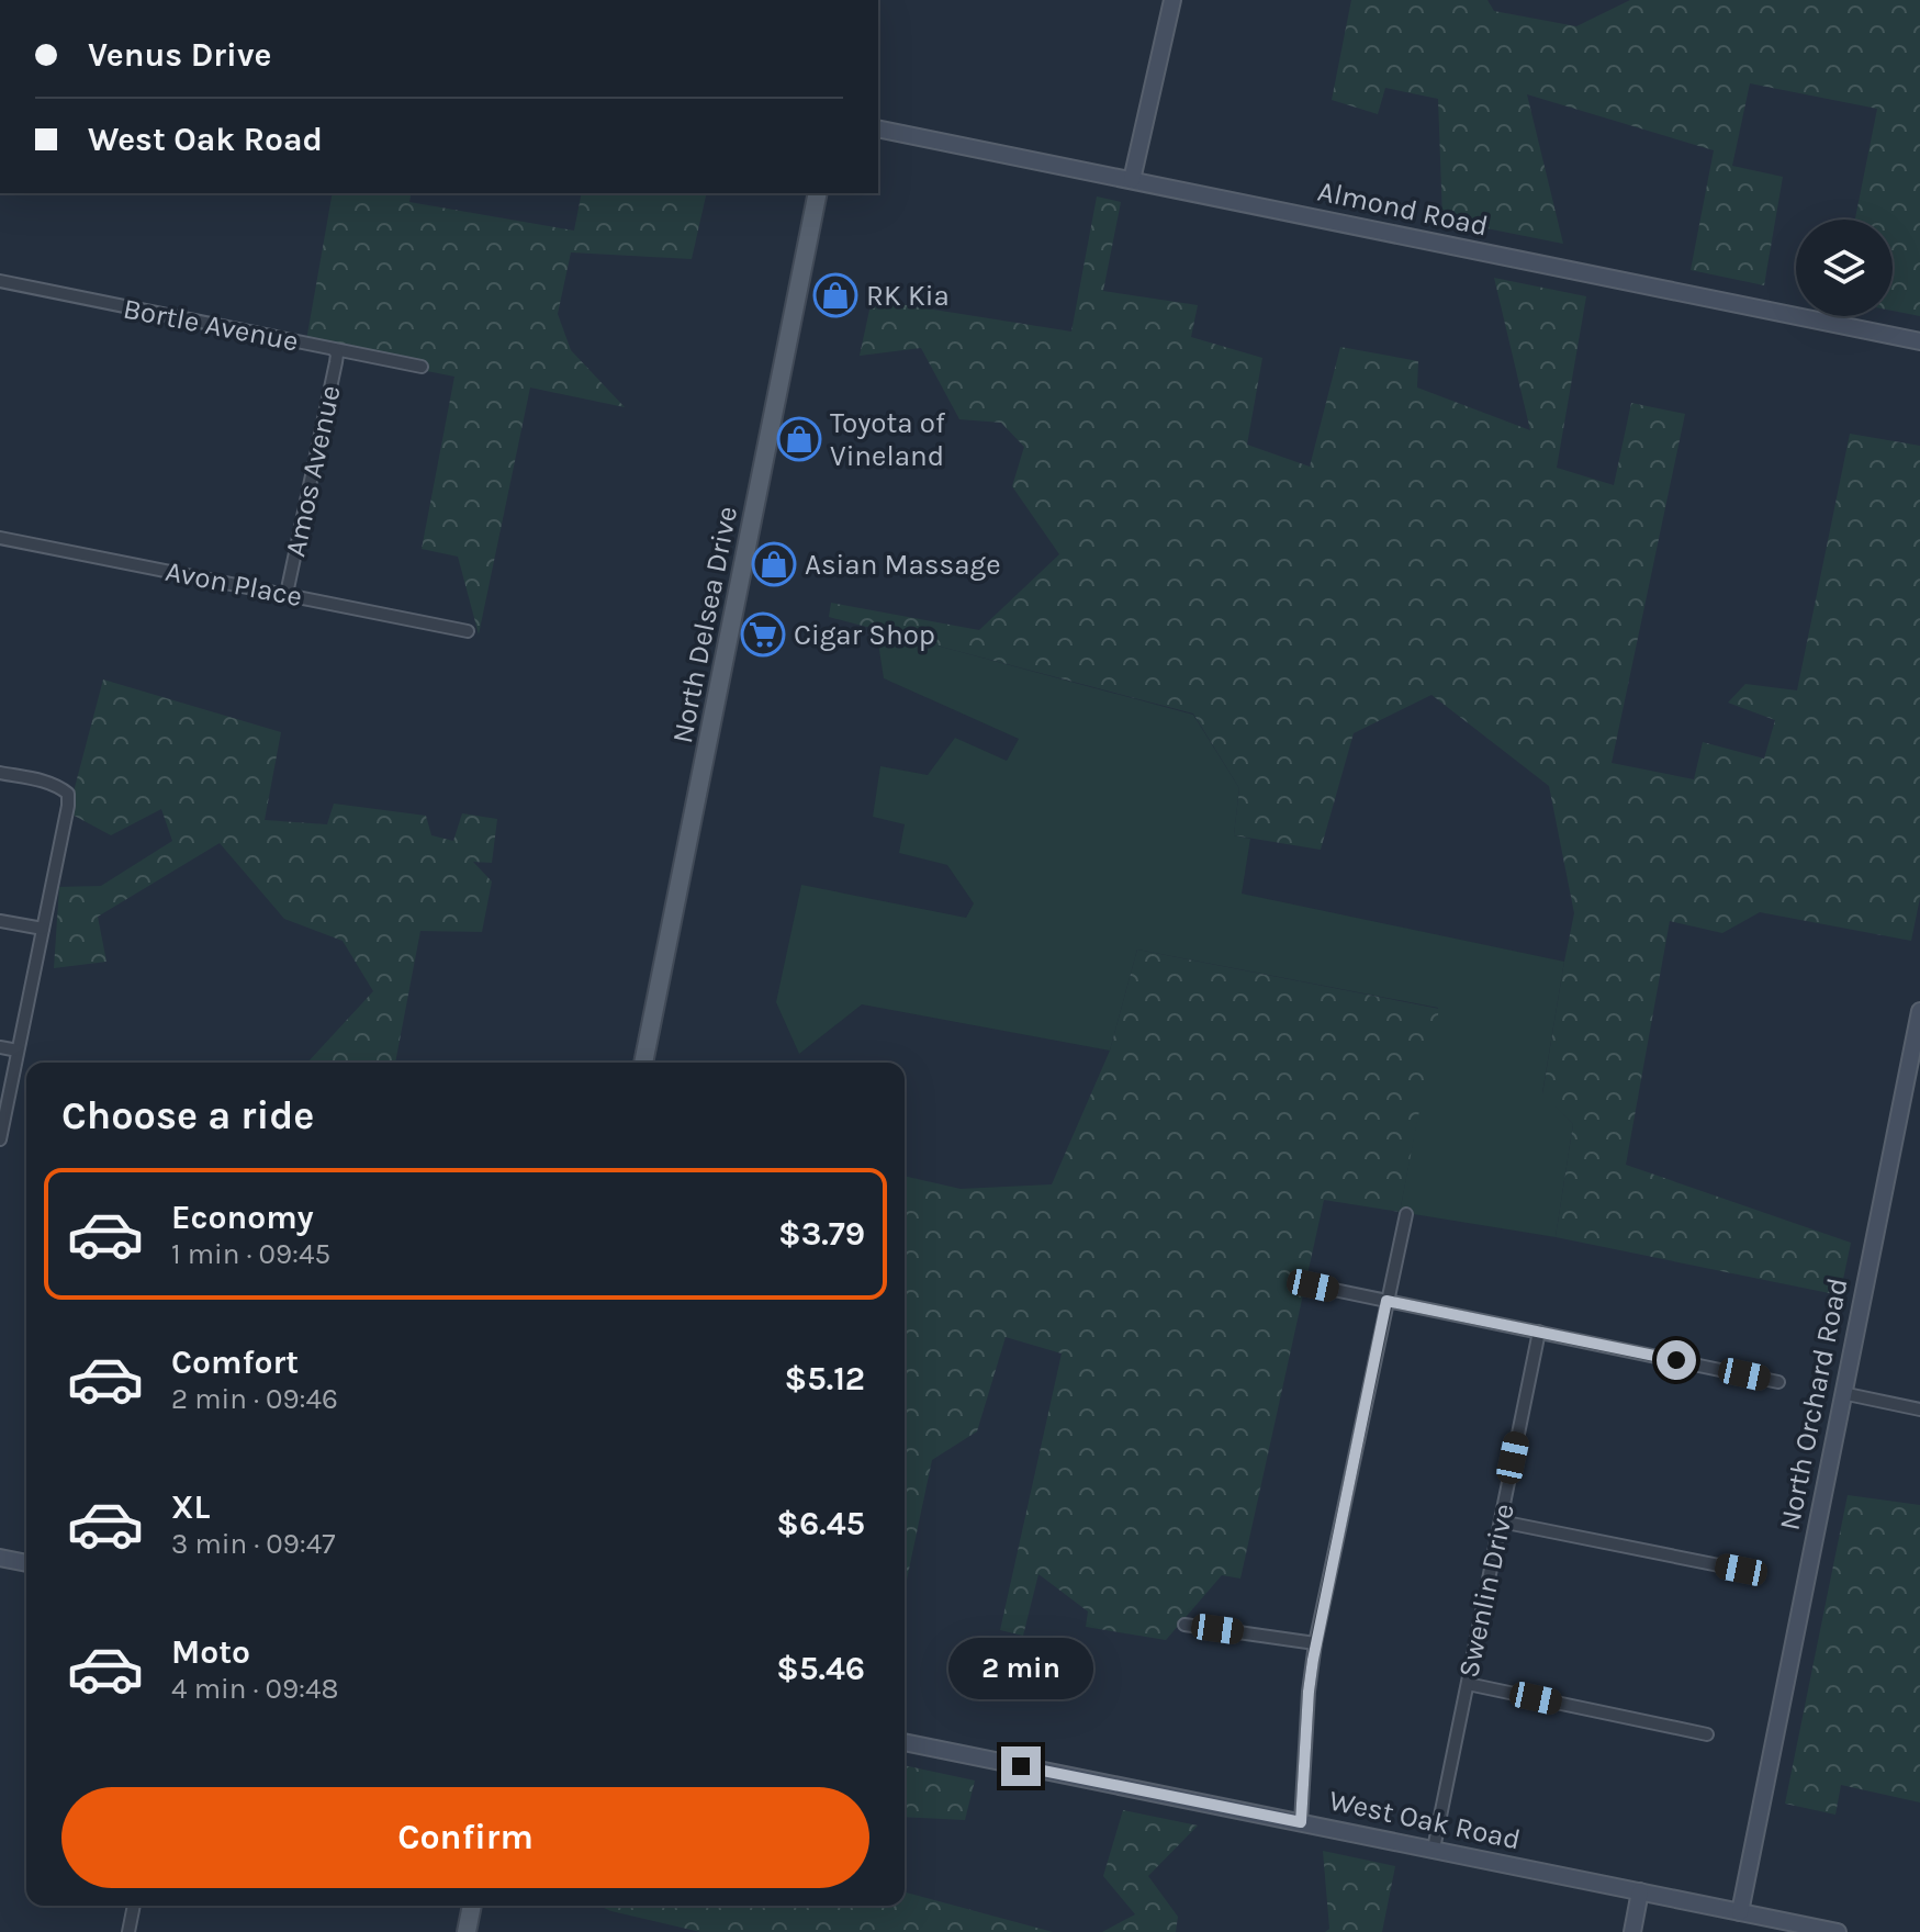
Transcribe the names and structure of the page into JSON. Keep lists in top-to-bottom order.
{
  "streets": {
    "main road": ["North Delsea Drive"],
    "street": [
      "Almond Road",
      "Bortle Avenue",
      "Amos Avenue",
      "Avon Place",
      "North Orchard Road",
      "Swenlin Drive",
      "West Oak Road"
    ]
  },
  "crossings": [
    ["Bortle Avenue", "Amos Avenue"],
    ["Amos Avenue", "Avon Place"],
    ["North Orchard Road", "West Oak Road"],
    ["Swenlin Drive", "West Oak Road"]
  ],
  "places": {
    "shop": ["RK Kia", "Toyota of Vineland", "Asian Massage"],
    "supermarket": ["Cigar Shop"]
  },
  "page": {
    "banner": ["Venus Drive", "West Oak Road"],
    "heading": "Choose a ride",
    "list": [
      {
        "name": "Economy",
        "note": "1 min · 09:45",
        "value": "$3.79"
      },
      {
        "name": "Comfort",
        "note": "2 min · 09:46",
        "value": "$5.12"
      },
      {
        "name": "XL",
        "note": "3 min · 09:47",
        "value": "$6.45"
      },
      {
        "name": "Moto",
        "note": "4 min · 09:48",
        "value": "$5.46"
      }
    ],
    "bubble": "2 min",
    "buttons": "Confirm"
  }
}
